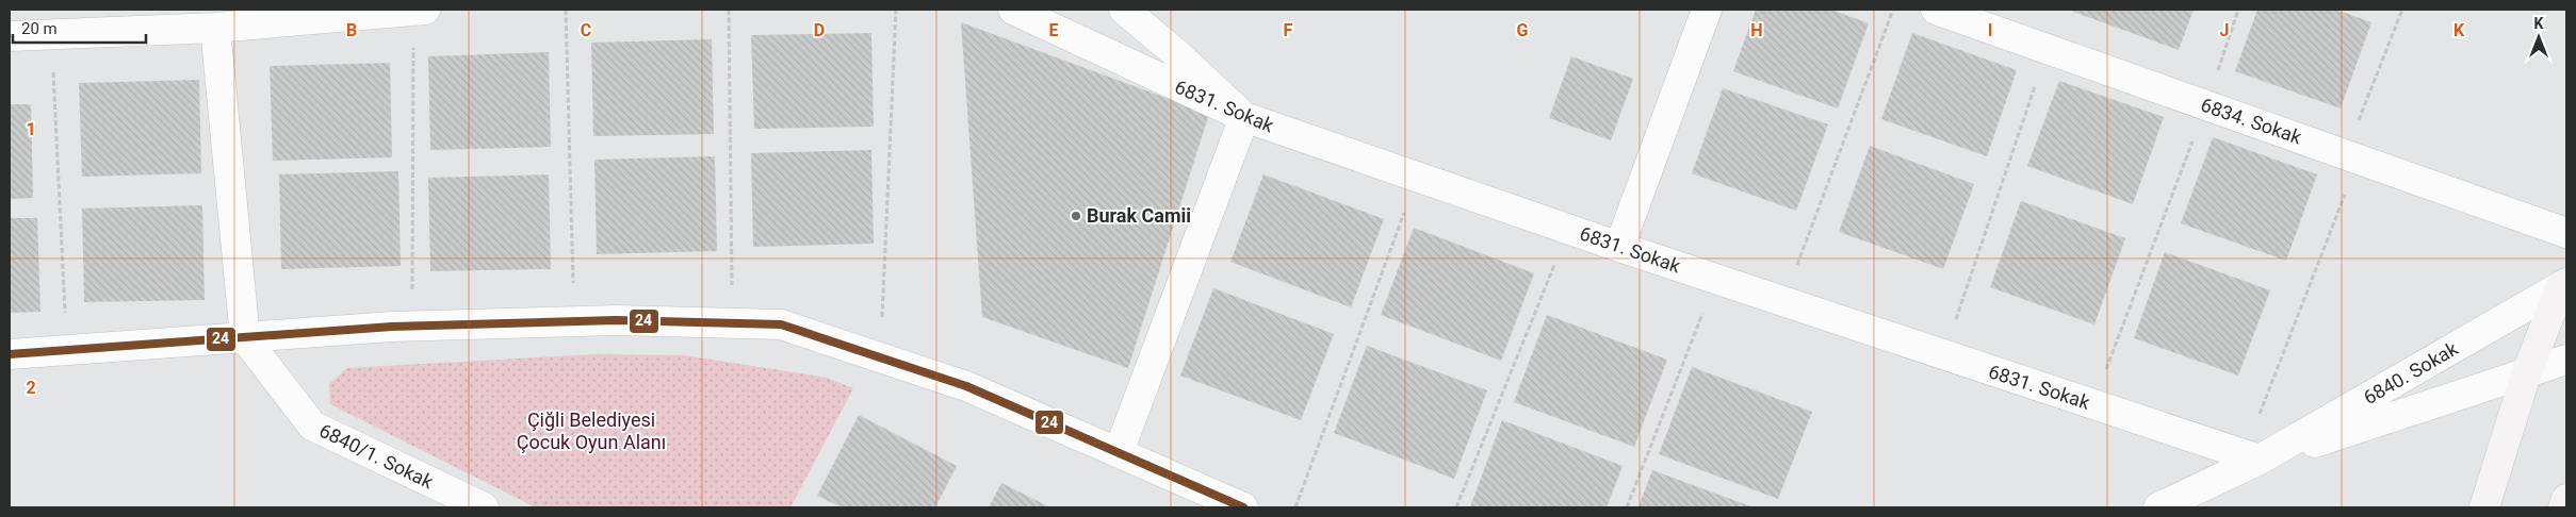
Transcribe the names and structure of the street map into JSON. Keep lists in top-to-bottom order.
{
  "streets": {
    "street": [
      "6831. Sokak",
      "6834. Sokak",
      "6840. Sokak",
      "6840/1. Sokak"
    ]
  },
  "crossings": [
    ["6831. Sokak", "6840. Sokak"]
  ],
  "parks": ["Çiğli Belediyesi Çocuk Oyun Alanı"],
  "places": ["Burak Camii"],
  "lines": ["transit line 24"],
  "scale_bar": "20 m",
  "north": "top",
  "grid": {
    "columns": [
      "B",
      "C",
      "D",
      "E",
      "F",
      "G",
      "H",
      "I",
      "J",
      "K"
    ],
    "rows": ["1", "2"]
  }
}
